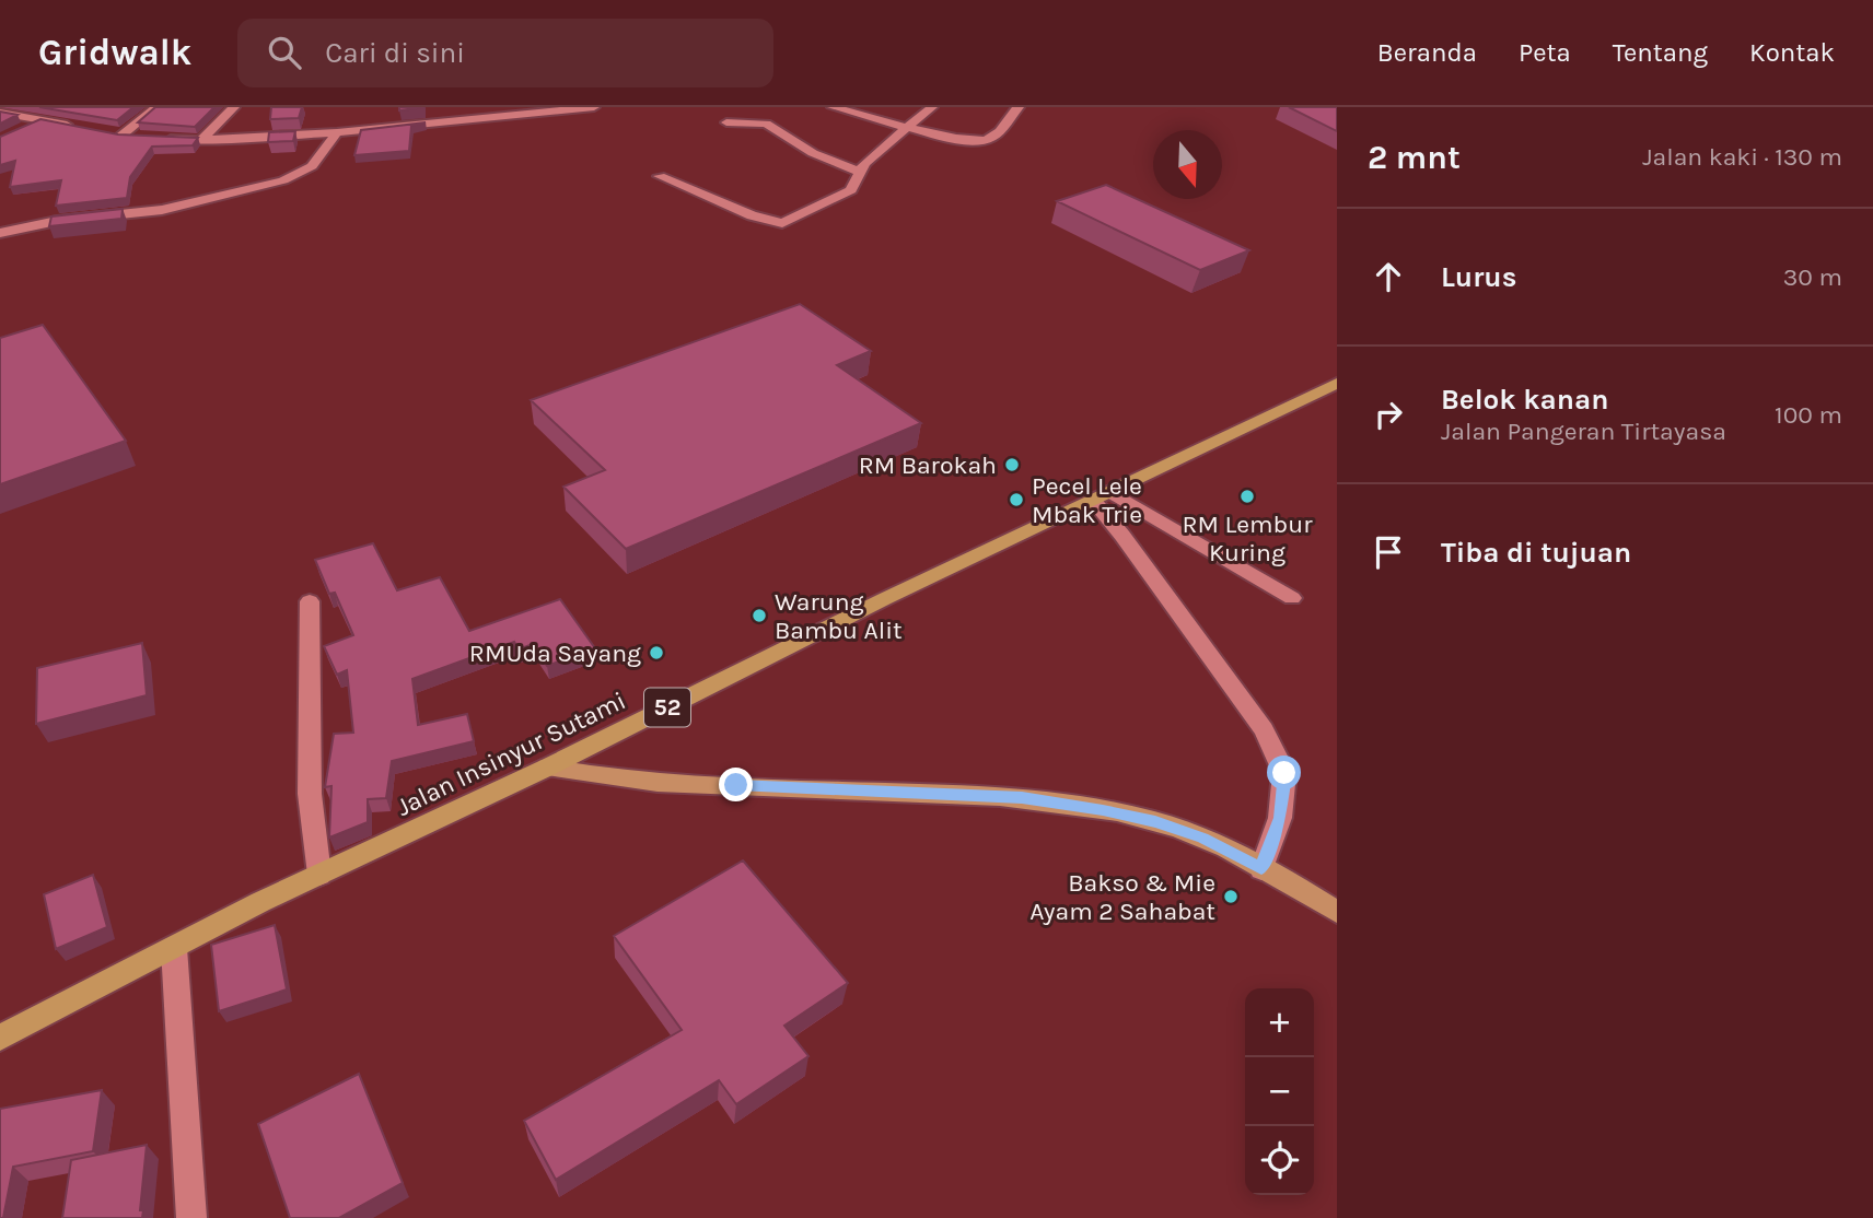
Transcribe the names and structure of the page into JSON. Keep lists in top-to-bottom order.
{
  "streets": {
    "highway": ["52", "Jalan Insinyur Sutami"]
  },
  "places": [
    "RM Barokah",
    "RM Lembur Kuring",
    "Pecel Lele Mbak Trie",
    "Warung Bambu Alit",
    "RMUda Sayang",
    "Bakso & Mie Ayam 2 Sahabat"
  ],
  "north": "bottom",
  "page": {
    "header": "Gridwalk",
    "search": "Cari di sini",
    "nav": [
      "Beranda",
      "Peta",
      "Tentang",
      "Kontak"
    ],
    "heading": ["2 mnt", "Jalan kaki · 130 m"],
    "list": [
      ["Lurus", "30 m"],
      ["Belok kanan", "Jalan Pangeran Tirtayasa", "100 m"],
      "Tiba di tujuan"
    ],
    "map_buttons": ["+", "−"]
  }
}
